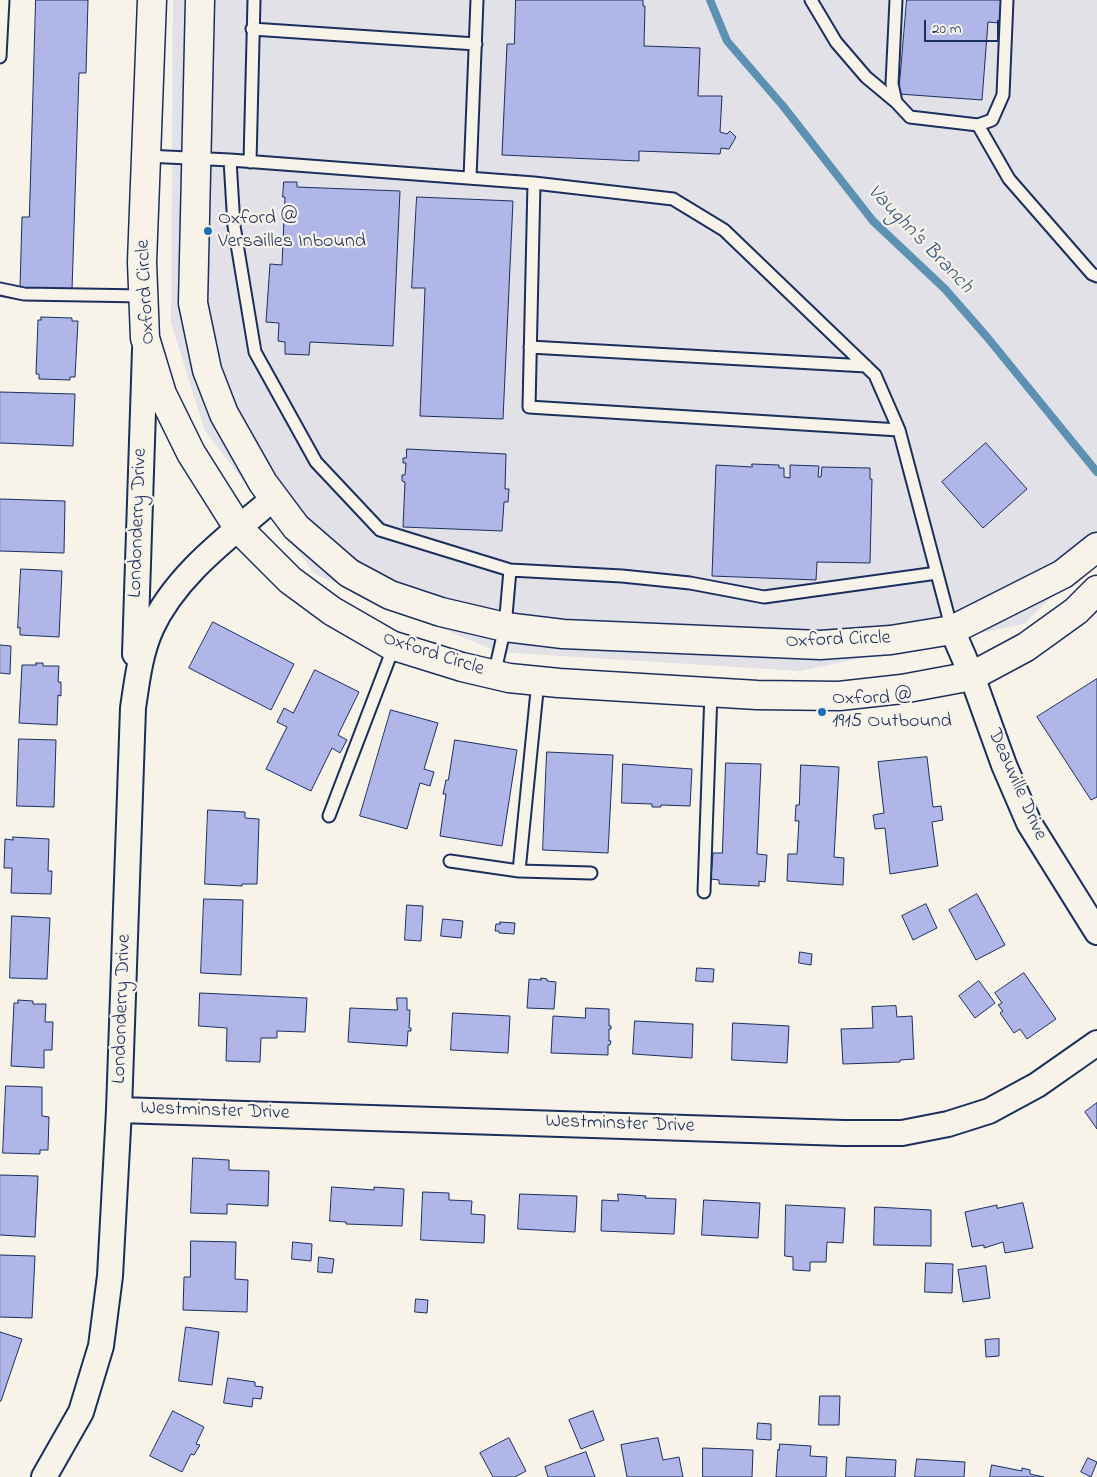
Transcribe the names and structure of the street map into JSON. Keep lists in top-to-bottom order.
{
  "streets": {
    "street": [
      "Oxford Circle",
      "Londonderry Drive",
      "Deauville Drive",
      "Westminster Drive"
    ]
  },
  "crossings": [
    ["Oxford Circle", "Londonderry Drive"],
    ["Oxford Circle", "Deauville Drive"],
    ["Londonderry Drive", "Westminster Drive"]
  ],
  "water": ["Vaughn's Branch"],
  "places": ["Oxford @ Versailles Inbound", "Oxford @ 1915 Outbound"],
  "scale_bar": "20 m"
}
